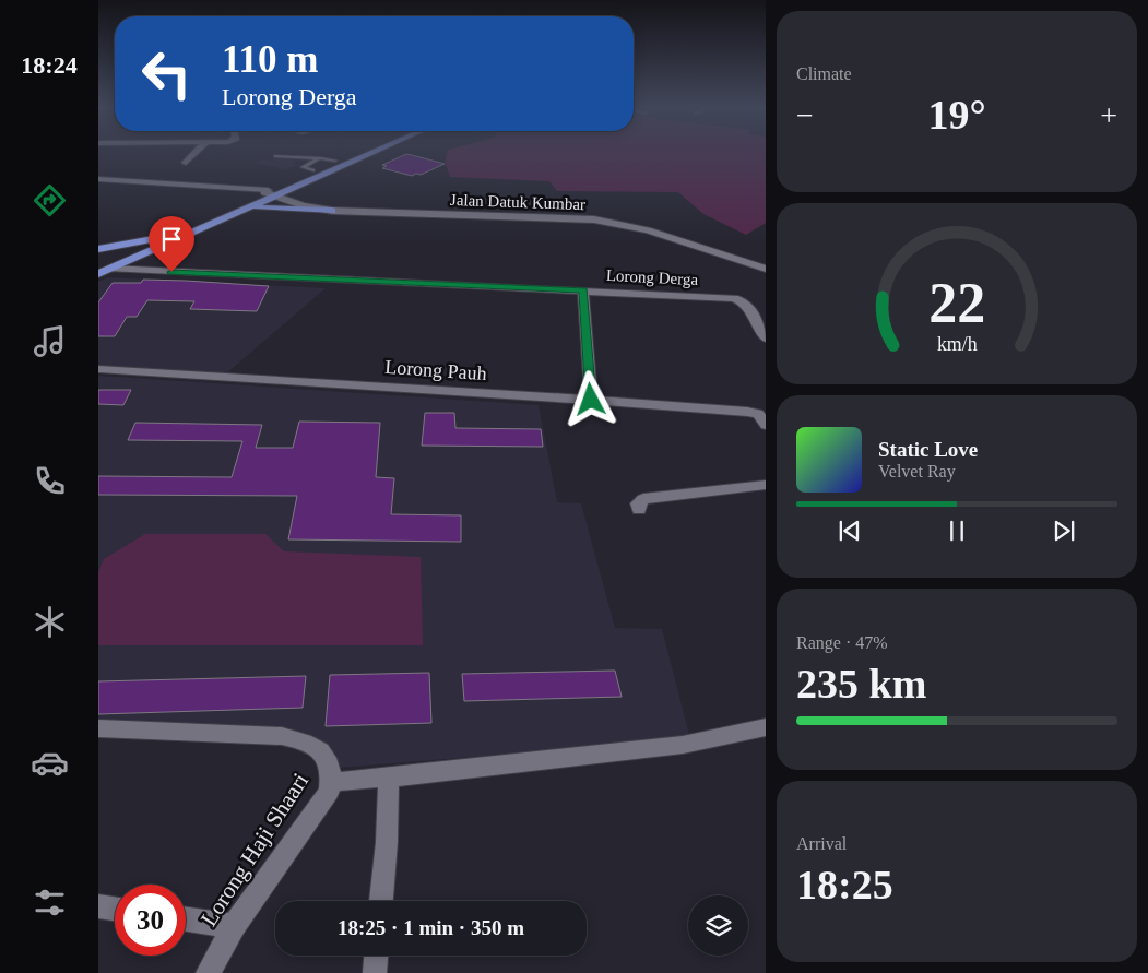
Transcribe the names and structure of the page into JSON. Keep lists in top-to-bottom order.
{
  "streets": {
    "street": [
      "Jalan Datuk Kumbar",
      "Lorong Derga",
      "Lorong Pauh",
      "Lorong Haji Shaari"
    ]
  },
  "page": {
    "tabs": "18:24",
    "tile": [
      "Climate",
      ["Range · 47%", "235 km"],
      ["Arrival", "18:25"]
    ],
    "turn": ["110 m", "Lorong Derga"],
    "heat": ["−", "19°", "+"],
    "song": ["Static Love", "Velvet Ray"],
    "limit": "30",
    "trip": "18:25 · 1 min · 350 m",
    "gauge": ["22", "km/h"]
  }
}
